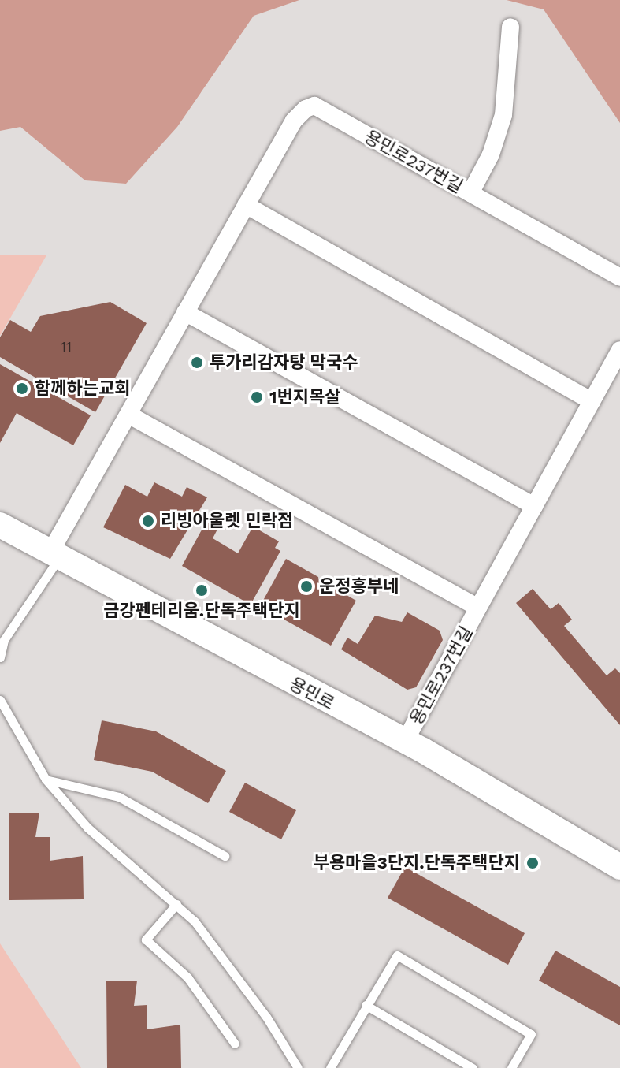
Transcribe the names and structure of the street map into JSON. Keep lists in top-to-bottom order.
{
  "streets": {
    "street": ["용민로237번길", "용민로"]
  },
  "crossings": [
    ["용민로237번길", "용민로"]
  ],
  "places": [
    "투가리감자탕 막국수",
    "함께하는교회",
    "1번지목살",
    "리빙아울렛 민락점",
    "운정흥부네",
    "금강펜테리움.단독주택단지",
    "부용마을3단지.단독주택단지"
  ],
  "house_numbers": ["11"]
}
